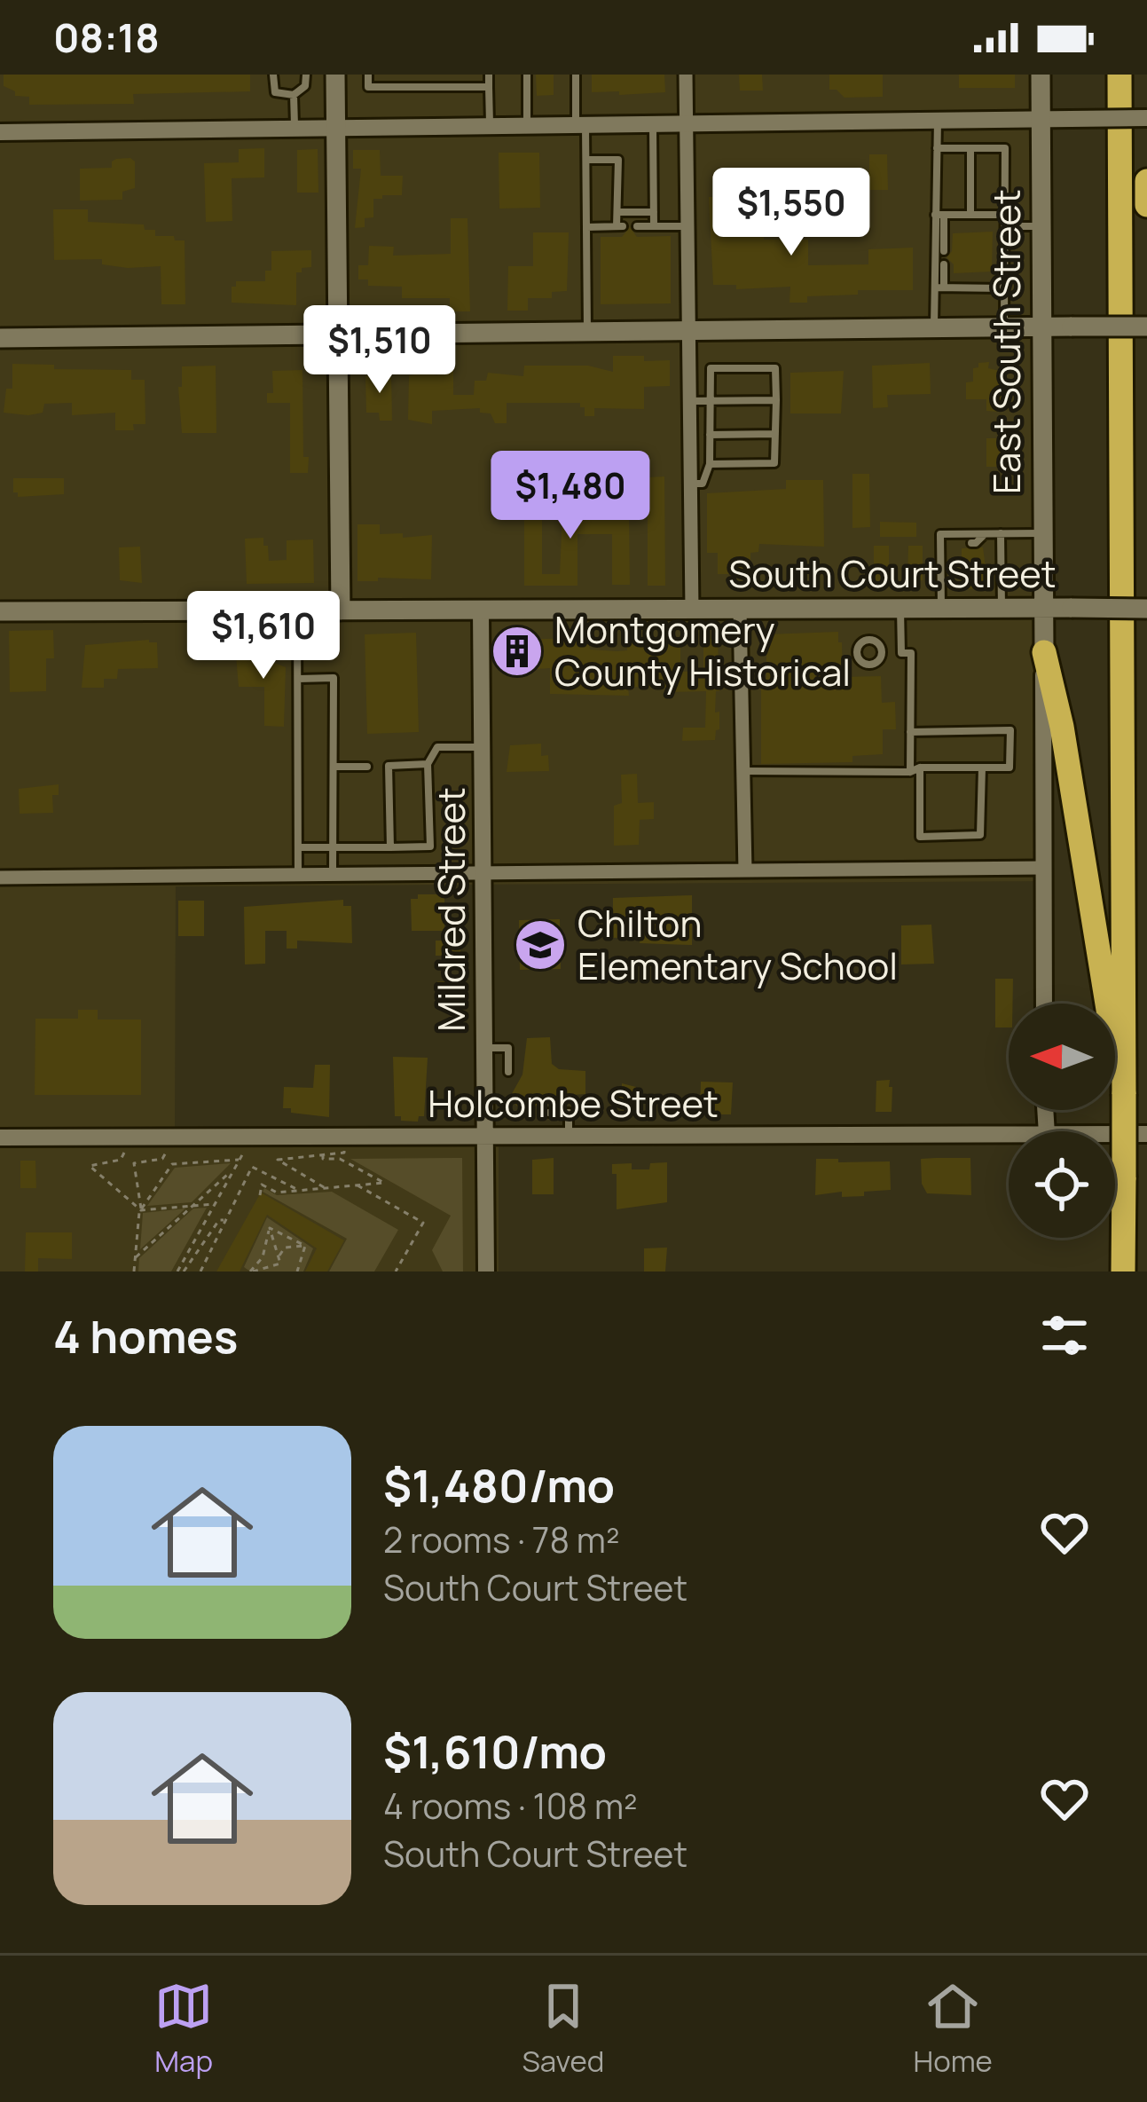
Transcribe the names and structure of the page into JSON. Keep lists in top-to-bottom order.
{
  "streets": {
    "main road": ["East South Street", "South Court Street"],
    "street": ["Mildred Street", "Holcombe Street"]
  },
  "crossings": [
    ["East South Street", "South Court Street"],
    ["South Court Street", "Mildred Street"],
    ["Mildred Street", "Holcombe Street"]
  ],
  "places": {
    "building": ["Montgomery County Historical"],
    "school or university": ["Chilton Elementary School"]
  },
  "north": "left",
  "page": {
    "status": "08:18",
    "price": [
      "$1,550",
      "$1,510",
      "$1,480",
      "$1,610"
    ],
    "heading": "4 homes",
    "list": [
      {
        "name": "$1,480/mo",
        "note": "2 rooms · 78 m² · South Court Street"
      },
      {
        "name": "$1,610/mo",
        "note": "4 rooms · 108 m² · South Court Street"
      }
    ],
    "tabs": ["Map", "Saved", "Home"]
  }
}
